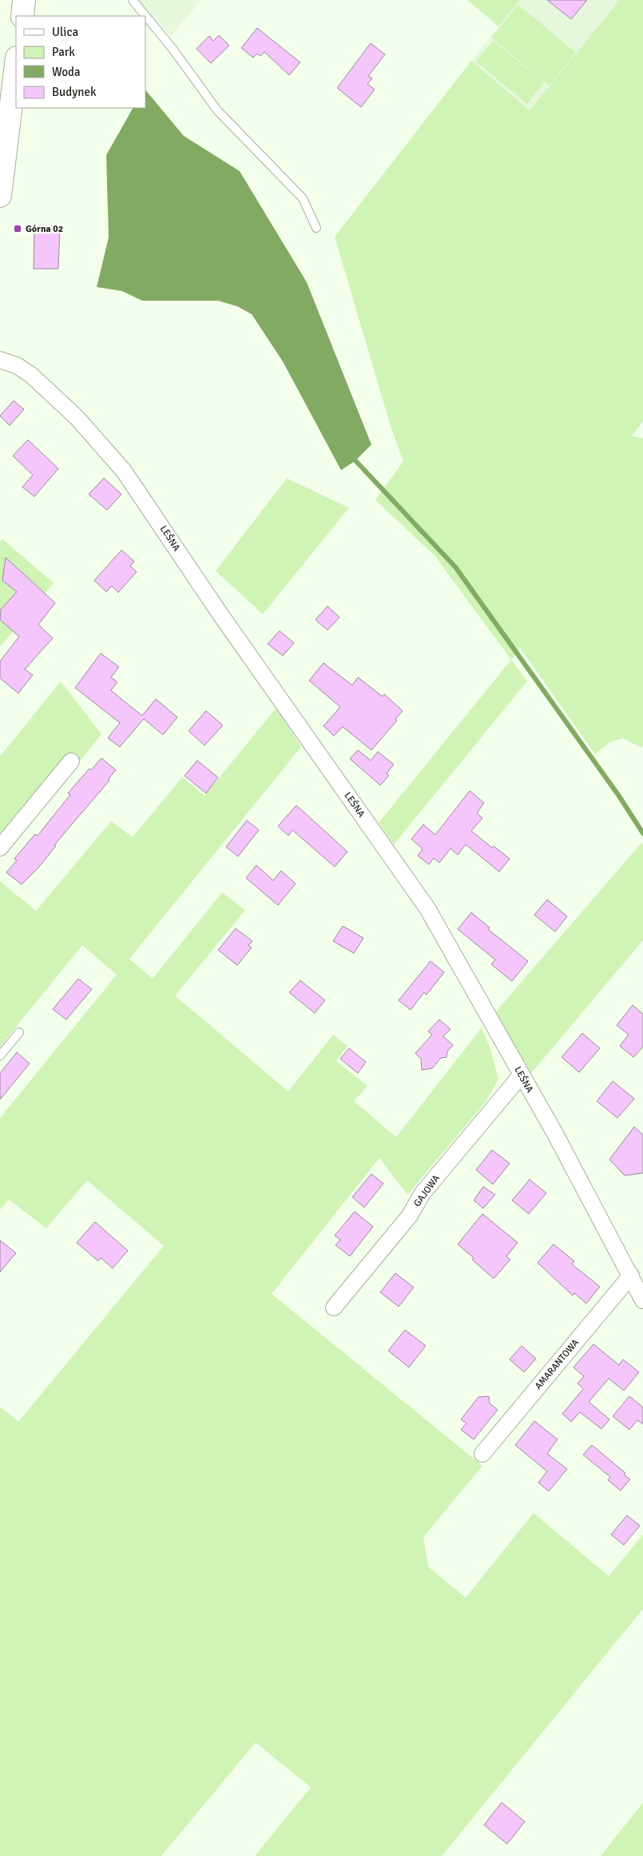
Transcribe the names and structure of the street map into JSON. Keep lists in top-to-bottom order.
{
  "streets": {
    "street": ["LEŚNA", "GAJOWA", "AMARANTOWA"]
  },
  "crossings": [
    ["LEŚNA", "GAJOWA"],
    ["LEŚNA", "AMARANTOWA"]
  ],
  "places": {
    "transit": ["Górna 02"]
  },
  "legend": [
    "Ulica",
    "Park",
    "Woda",
    "Budynek"
  ]
}
